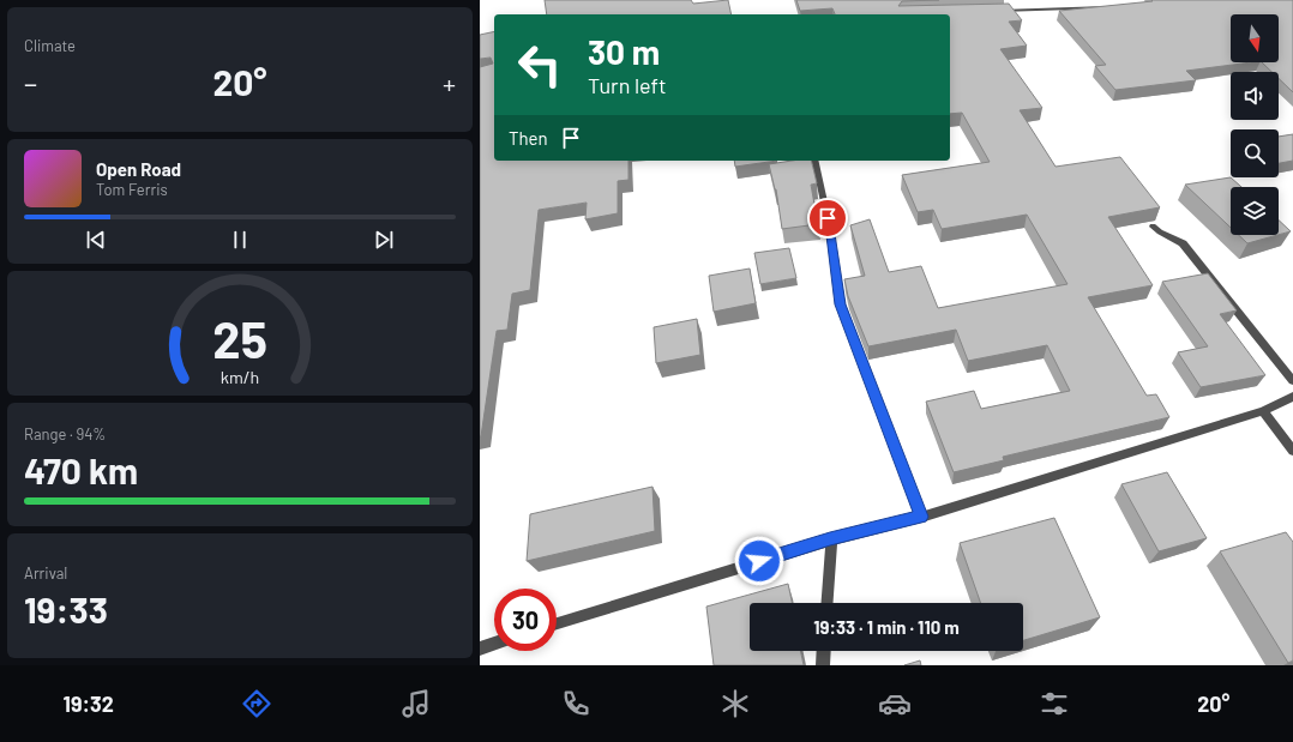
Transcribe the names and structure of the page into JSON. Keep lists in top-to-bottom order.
{
  "north": "bottom",
  "page": {
    "tile": [
      "Climate",
      ["Range · 94%", "470 km"],
      ["Arrival", "19:33"]
    ],
    "turn": ["30 m", "Turn left"],
    "heat": ["−", "20°", "+"],
    "then": "Then",
    "song": ["Open Road", "Tom Ferris"],
    "limit": "30",
    "trip": "19:33 · 1 min · 110 m",
    "tabs": ["19:32", "20°"],
    "gauge": ["25", "km/h"]
  }
}
